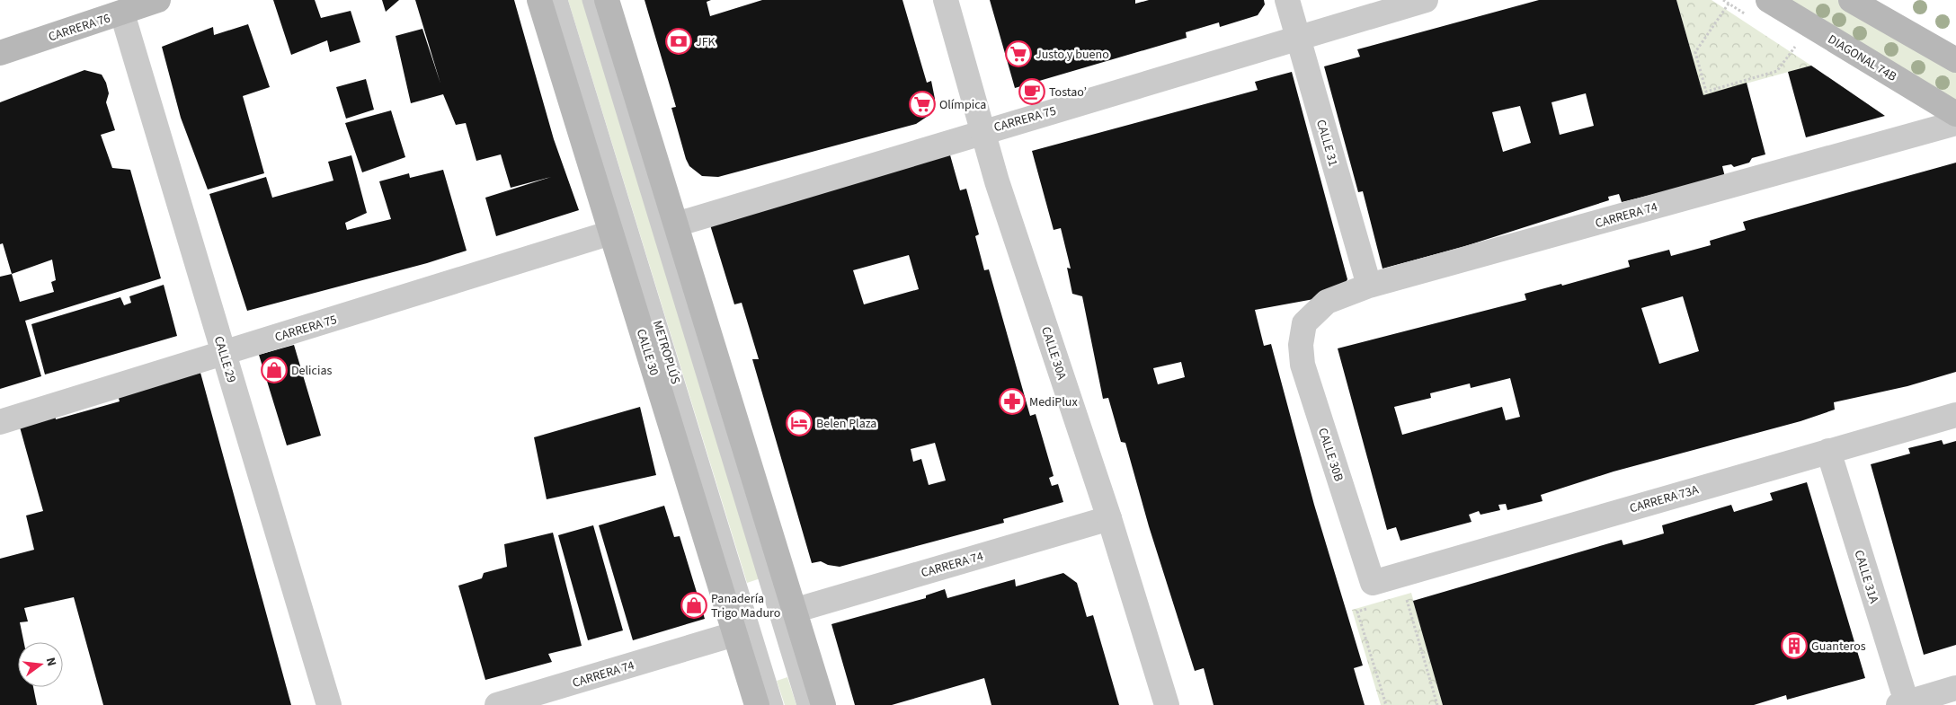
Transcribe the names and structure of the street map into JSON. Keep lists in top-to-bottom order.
{
  "streets": {
    "main road": ["CARRERA 76", "DIAGONAL 74B", "CALLE 30"],
    "street": [
      "CARRERA 75",
      "CALLE 31",
      "CARRERA 74",
      "CALLE 30A",
      "CALLE 29",
      "CALLE 30B",
      "CARRERA 73A",
      "CALLE 31A"
    ],
    "lane": ["METROPLÚS"]
  },
  "crossings": [
    ["CARRERA 76", "CALLE 29"],
    ["CARRERA 75", "CALLE 31"],
    ["CARRERA 75", "CALLE 30"],
    ["CARRERA 75", "CALLE 30A"],
    ["CARRERA 75", "CALLE 29"],
    ["CALLE 31", "CARRERA 74"],
    ["CARRERA 74", "CALLE 30"],
    ["CARRERA 74", "CALLE 30A"],
    ["CARRERA 74", "CALLE 30B"],
    ["CALLE 30B", "CARRERA 73A"],
    ["CARRERA 73A", "CALLE 31A"]
  ],
  "places": {
    "bank": ["JFK"],
    "supermarket": ["Justo y bueno", "Olímpica"],
    "cafe": ["Tostao’"],
    "shop": ["Delicias", "Panadería Trigo Maduro"],
    "pharmacy": ["MediPlux"],
    "hotel": ["Belen Plaza"],
    "building": ["Guanteros"]
  },
  "north": "right"
}
